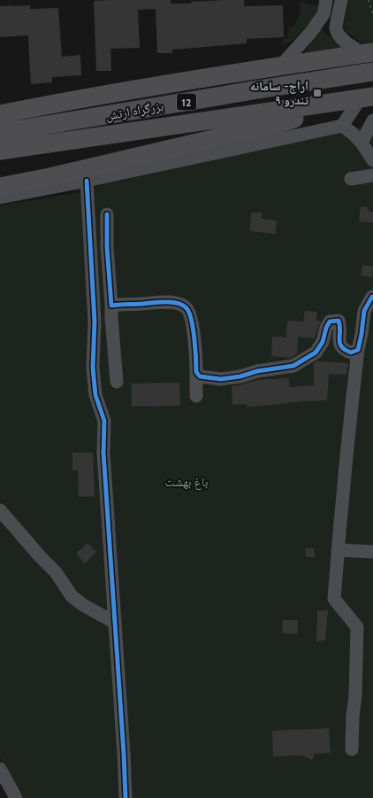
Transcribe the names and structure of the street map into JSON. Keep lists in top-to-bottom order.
{
  "streets": {
    "highway": ["12", "بزرگراه ارتش"]
  },
  "parks": ["باغ بهشت"],
  "places": {
    "transit": ["اراج- سامانه ۹ تندرو"]
  }
}
